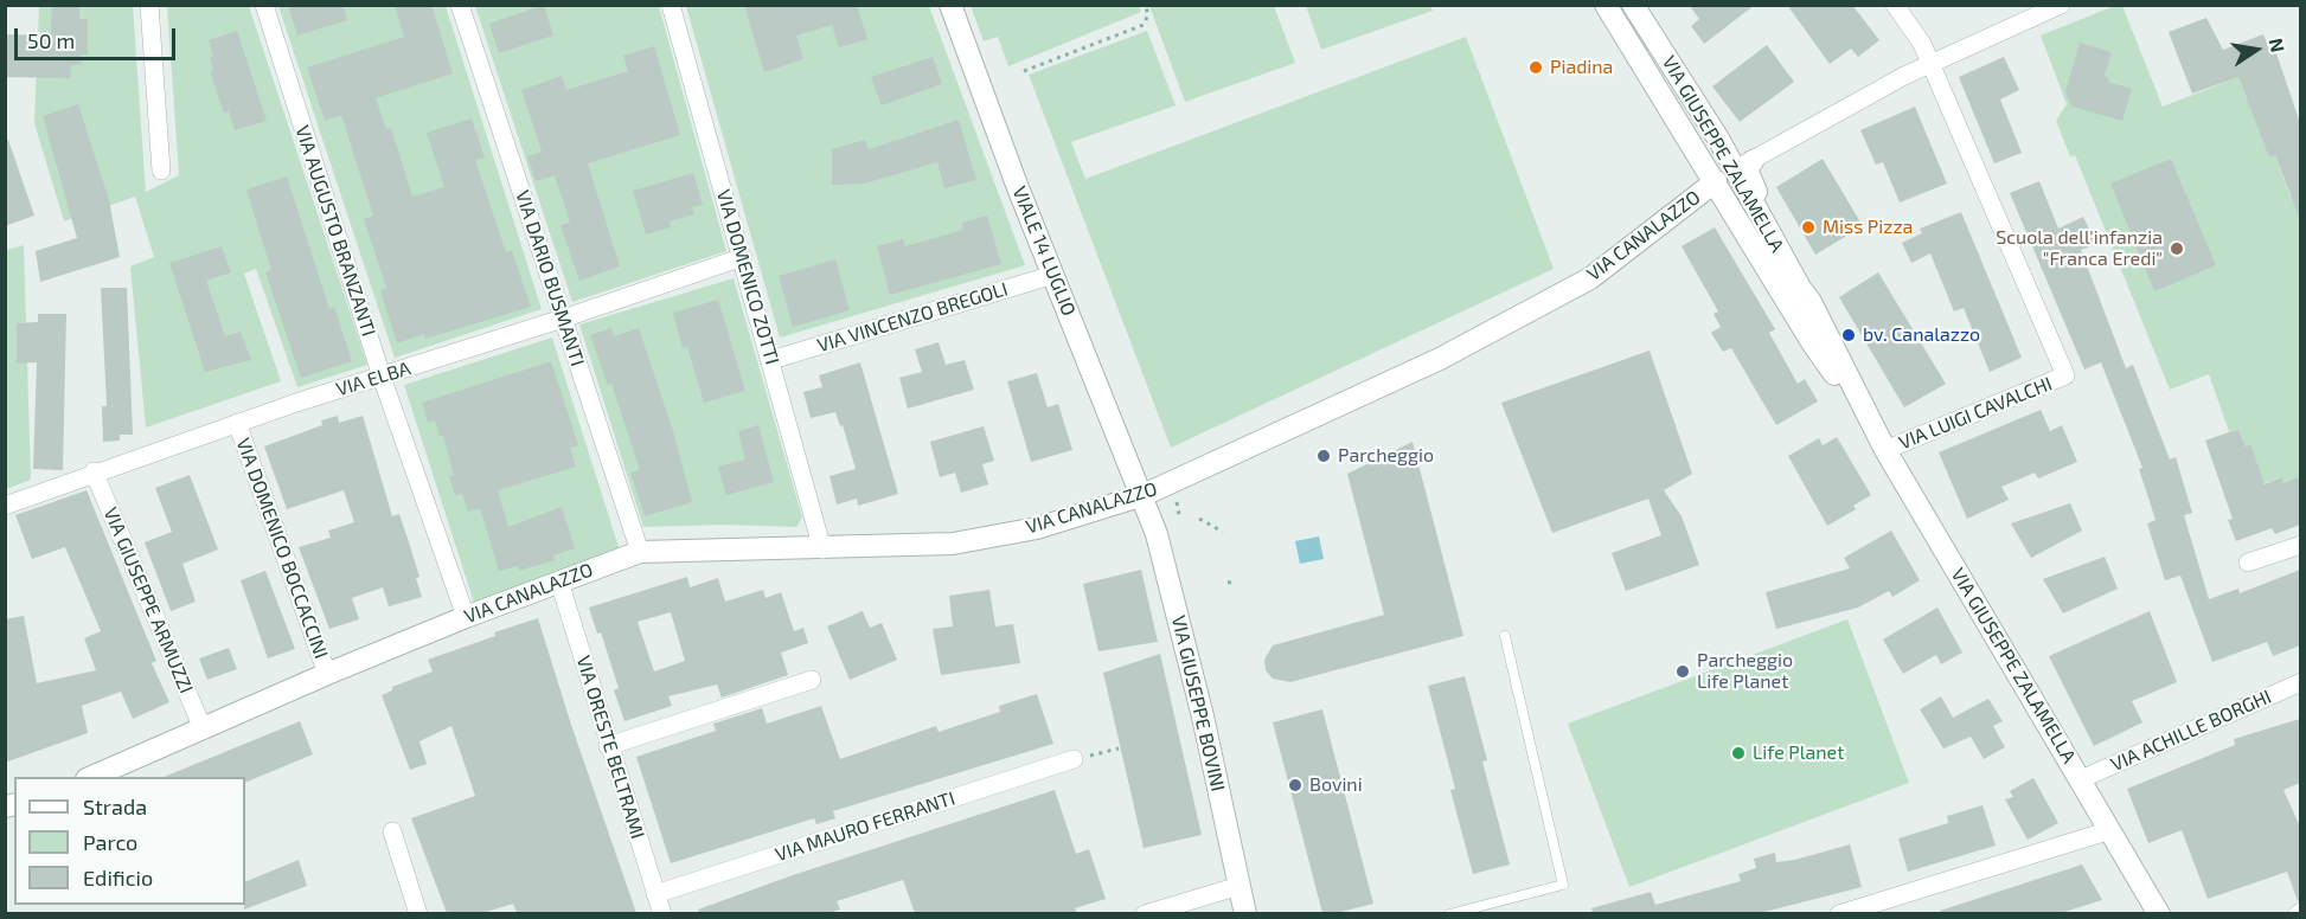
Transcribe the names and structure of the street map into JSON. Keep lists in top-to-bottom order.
{
  "streets": {
    "street": [
      "VIA GIUSEPPE ZALAMELLA",
      "VIA AUGUSTO BRANZANTI",
      "VIA CANALAZZO",
      "VIALE 14 LUGLIO",
      "VIA DOMENICO ZOTTI",
      "VIA DARIO BUSMANTI",
      "VIA VINCENZO BREGOLI",
      "VIA ELBA",
      "VIA LUIGI CAVALCHI",
      "VIA DOMENICO BOCCACCINI",
      "VIA GIUSEPPE ARMUZZI",
      "VIA GIUSEPPE BOVINI",
      "VIA ACHILLE BORGHI",
      "VIA ORESTE BELTRAMI",
      "VIA MAURO FERRANTI"
    ]
  },
  "crossings": [
    ["VIA GIUSEPPE ZALAMELLA", "VIA CANALAZZO"],
    ["VIA GIUSEPPE ZALAMELLA", "VIA LUIGI CAVALCHI"],
    ["VIA GIUSEPPE ZALAMELLA", "VIA ACHILLE BORGHI"],
    ["VIA AUGUSTO BRANZANTI", "VIA CANALAZZO"],
    ["VIA AUGUSTO BRANZANTI", "VIA ELBA"],
    ["VIA CANALAZZO", "VIALE 14 LUGLIO"],
    ["VIA CANALAZZO", "VIA DOMENICO ZOTTI"],
    ["VIA CANALAZZO", "VIA DARIO BUSMANTI"],
    ["VIA CANALAZZO", "VIA LUIGI CAVALCHI"],
    ["VIA CANALAZZO", "VIA DOMENICO BOCCACCINI"],
    ["VIA CANALAZZO", "VIA GIUSEPPE ARMUZZI"],
    ["VIA CANALAZZO", "VIA GIUSEPPE BOVINI"],
    ["VIA CANALAZZO", "VIA ORESTE BELTRAMI"],
    ["VIALE 14 LUGLIO", "VIA VINCENZO BREGOLI"],
    ["VIALE 14 LUGLIO", "VIA GIUSEPPE BOVINI"],
    ["VIA DOMENICO ZOTTI", "VIA VINCENZO BREGOLI"],
    ["VIA DOMENICO ZOTTI", "VIA ELBA"],
    ["VIA DARIO BUSMANTI", "VIA ELBA"],
    ["VIA ELBA", "VIA DOMENICO BOCCACCINI"],
    ["VIA ELBA", "VIA GIUSEPPE ARMUZZI"],
    ["VIA ORESTE BELTRAMI", "VIA MAURO FERRANTI"]
  ],
  "places": [
    "Piadina",
    "Miss Pizza",
    "Scuola dell'infanzia \"Franca Eredi\"",
    "bv. Canalazzo",
    "Parcheggio",
    "Parcheggio Life Planet",
    "Life Planet",
    "Bovini"
  ],
  "legend": ["Strada", "Parco", "Edificio"],
  "scale_bar": "50 m",
  "north": "right"
}
